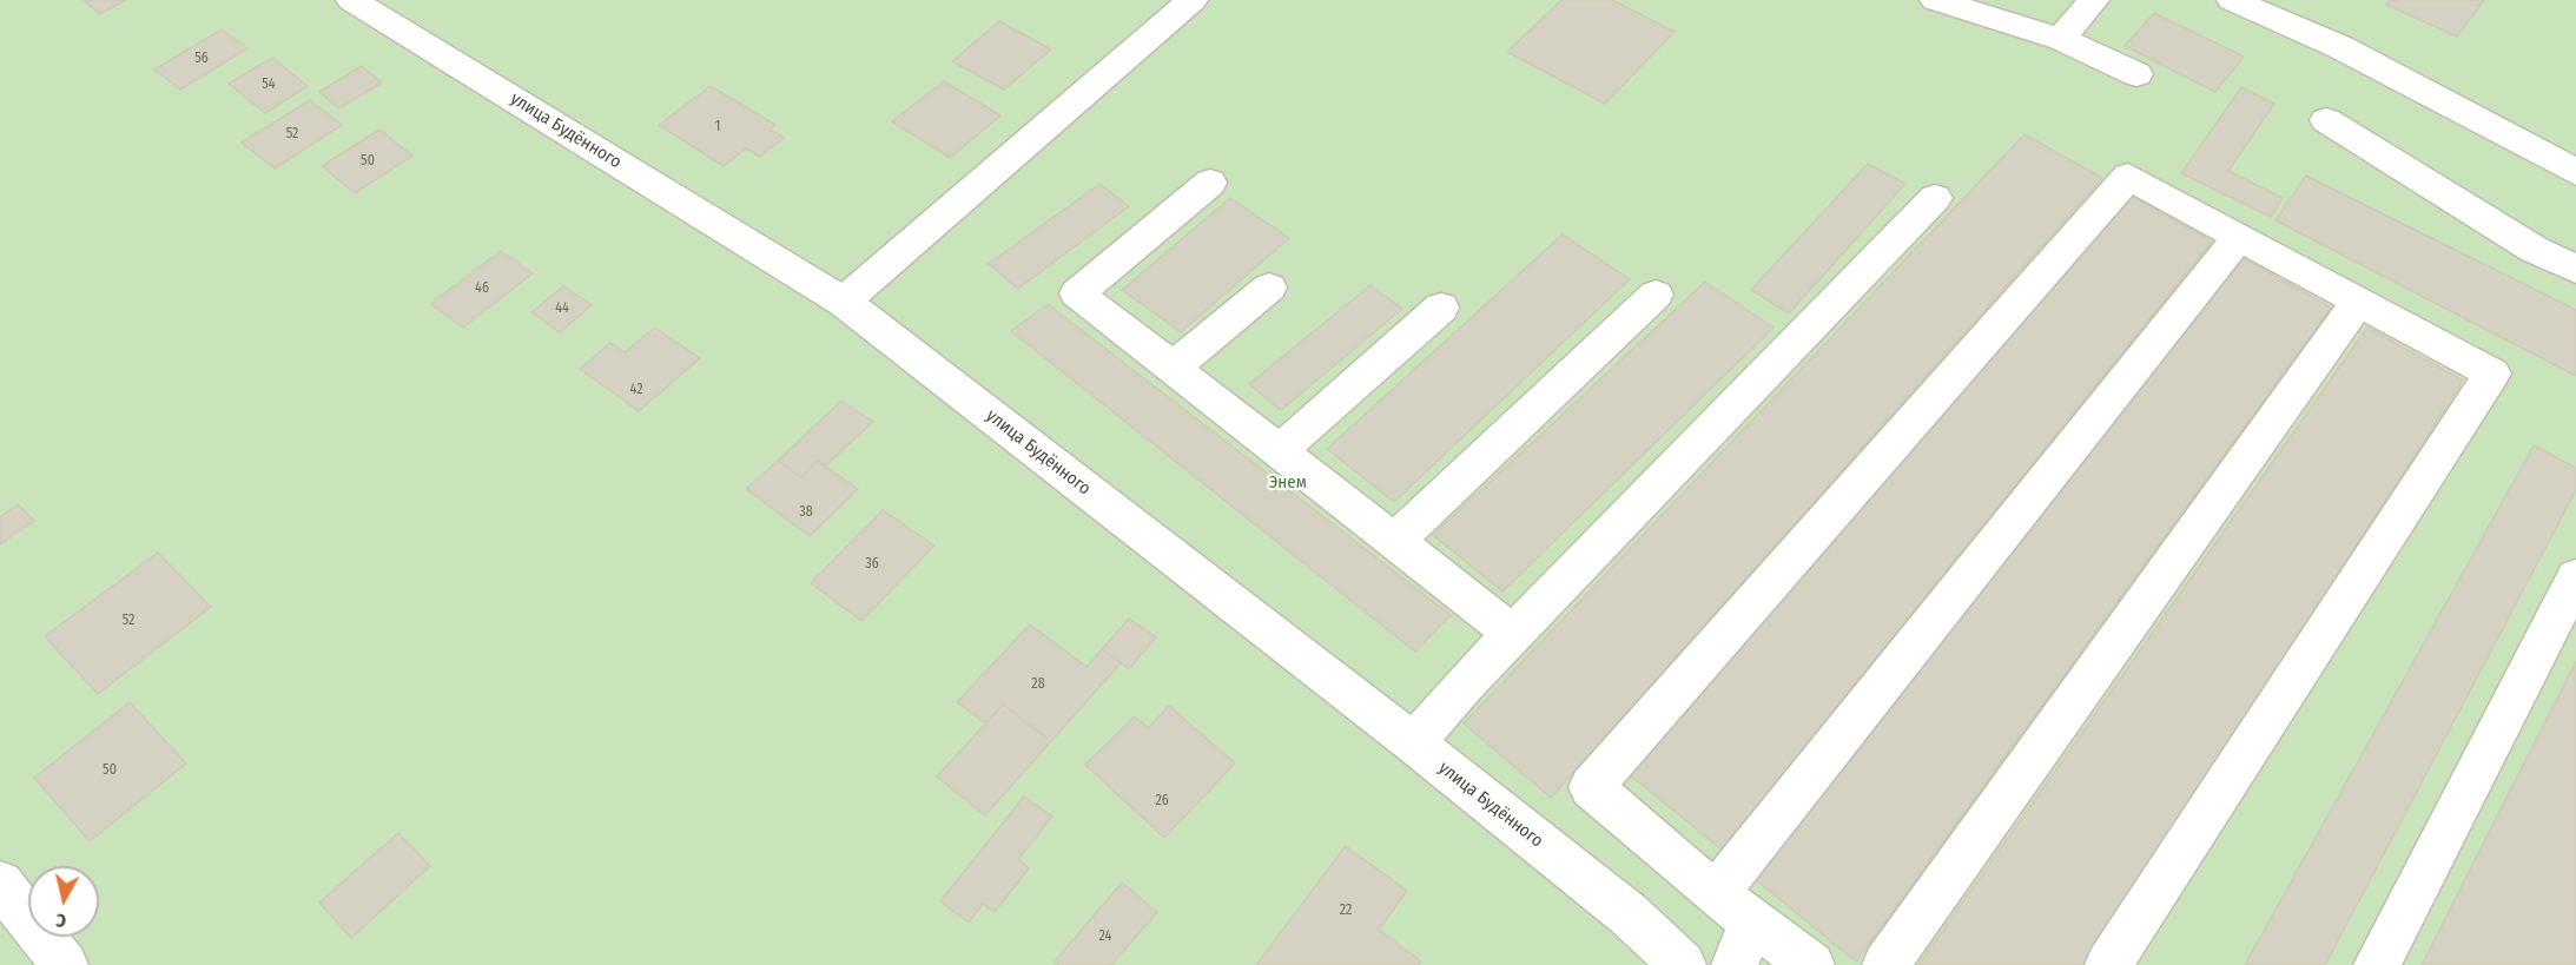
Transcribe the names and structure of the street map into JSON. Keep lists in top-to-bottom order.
{
  "streets": {
    "street": ["улица Будённого"]
  },
  "parks": ["Энем"],
  "house_numbers": [
    "56",
    "54",
    "1",
    "52",
    "50",
    "46",
    "44",
    "42",
    "38",
    "36",
    "52",
    "28",
    "50",
    "26",
    "22",
    "24"
  ],
  "north": "bottom"
}
